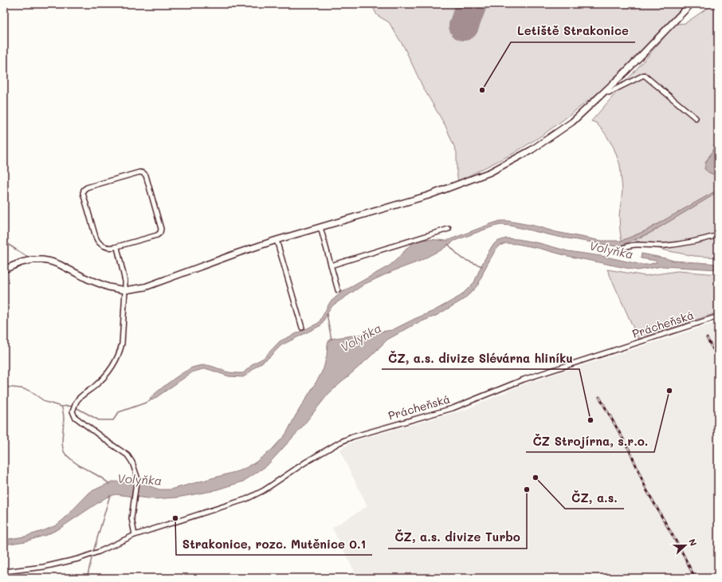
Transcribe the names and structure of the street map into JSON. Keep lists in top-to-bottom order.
{
  "streets": {
    "street": ["Prácheňská"]
  },
  "water": ["Volyňka"],
  "places": [
    "Letiště Strakonice",
    "ČZ Strojírna, s.r.o.",
    "ČZ, a.s. divize Slévárna hliníku",
    "ČZ, a.s.",
    "ČZ, a.s. divize Turbo",
    "Strakonice, rozc. Mutěnice 0.1"
  ],
  "north": "right"
}
